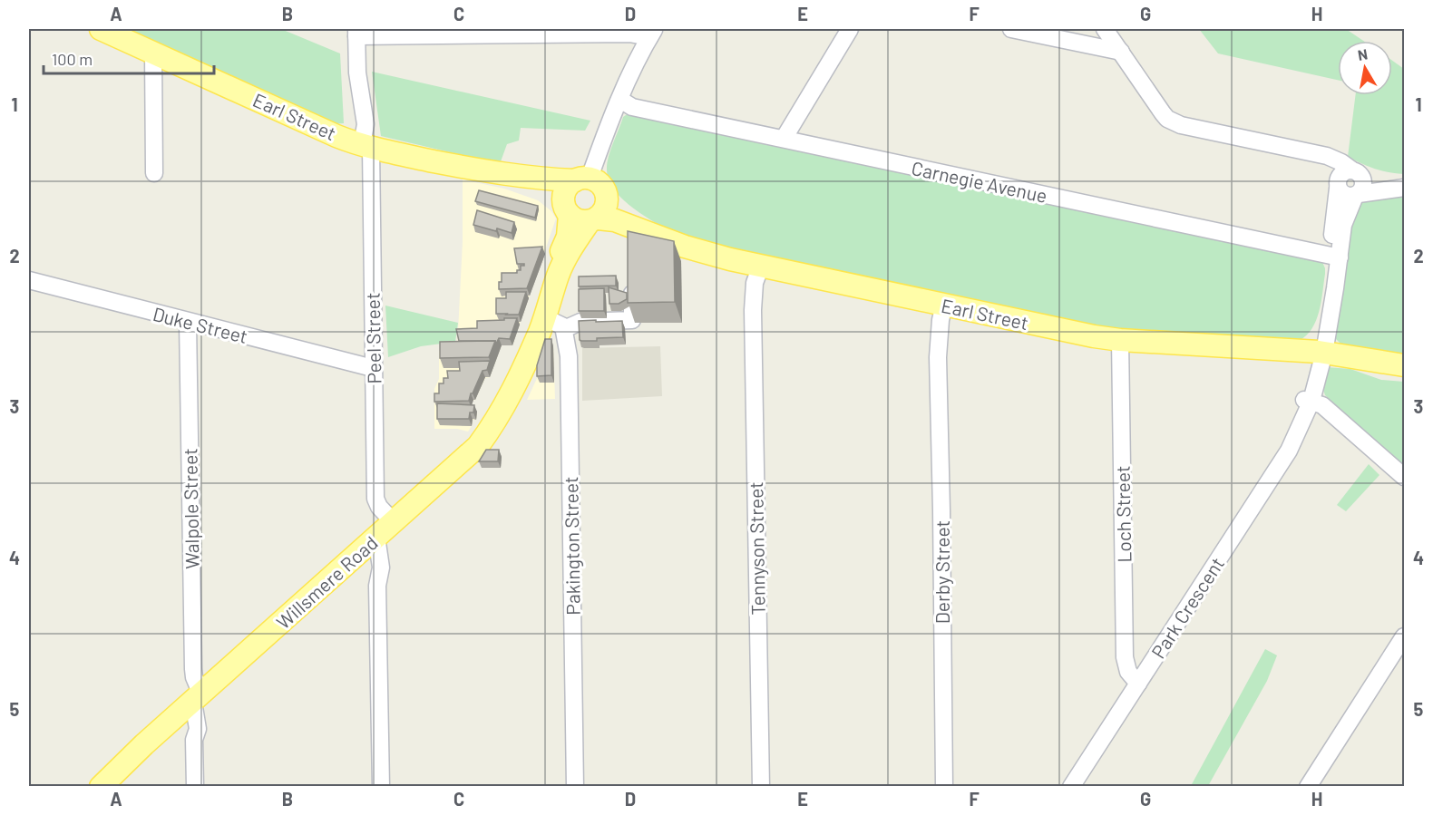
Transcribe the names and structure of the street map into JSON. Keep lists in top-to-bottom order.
{
  "streets": {
    "main road": ["Earl Street", "Willsmere Road"],
    "street": [
      "Carnegie Avenue",
      "Duke Street",
      "Peel Street",
      "Walpole Street",
      "Loch Street",
      "Pakington Street",
      "Tennyson Street",
      "Derby Street",
      "Park Crescent"
    ]
  },
  "crossings": [
    ["Earl Street", "Peel Street"],
    ["Earl Street", "Loch Street"],
    ["Earl Street", "Tennyson Street"],
    ["Earl Street", "Derby Street"],
    ["Earl Street", "Willsmere Road"],
    ["Earl Street", "Park Crescent"],
    ["Carnegie Avenue", "Park Crescent"],
    ["Duke Street", "Peel Street"],
    ["Duke Street", "Walpole Street"],
    ["Peel Street", "Willsmere Road"],
    ["Walpole Street", "Willsmere Road"],
    ["Loch Street", "Park Crescent"]
  ],
  "scale_bar": "100 m",
  "north": "top",
  "grid": {
    "columns": [
      "A",
      "B",
      "C",
      "D",
      "E",
      "F",
      "G",
      "H"
    ],
    "rows": [
      "1",
      "2",
      "3",
      "4",
      "5"
    ]
  }
}
